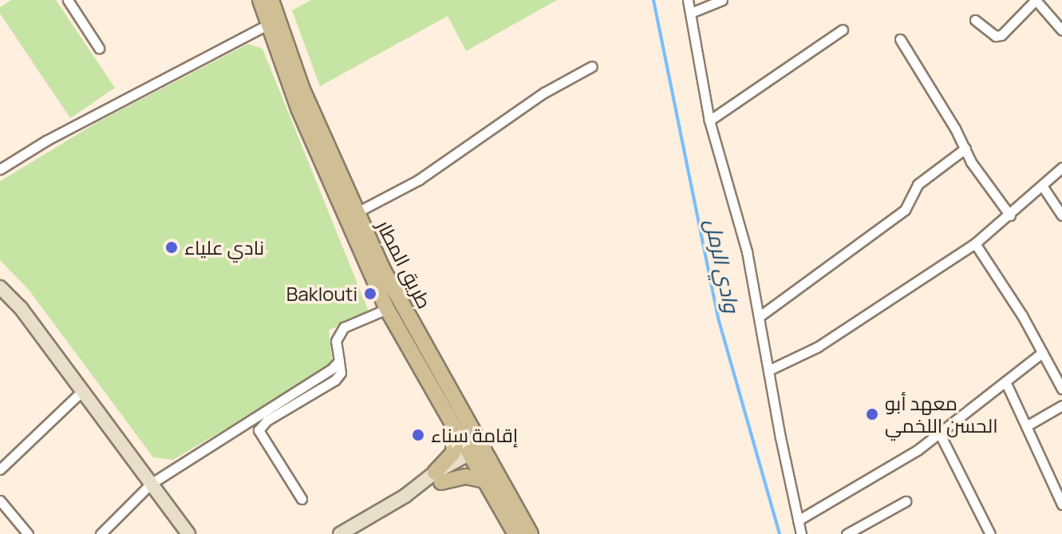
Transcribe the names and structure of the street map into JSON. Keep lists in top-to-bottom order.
{
  "streets": {
    "main road": ["طريق المطار"]
  },
  "water": ["وادي الرمل"],
  "places": [
    "نادي علياء",
    "Baklouti",
    "معهد أبو الحسن اللخمي",
    "إقامة سناء"
  ]
}
